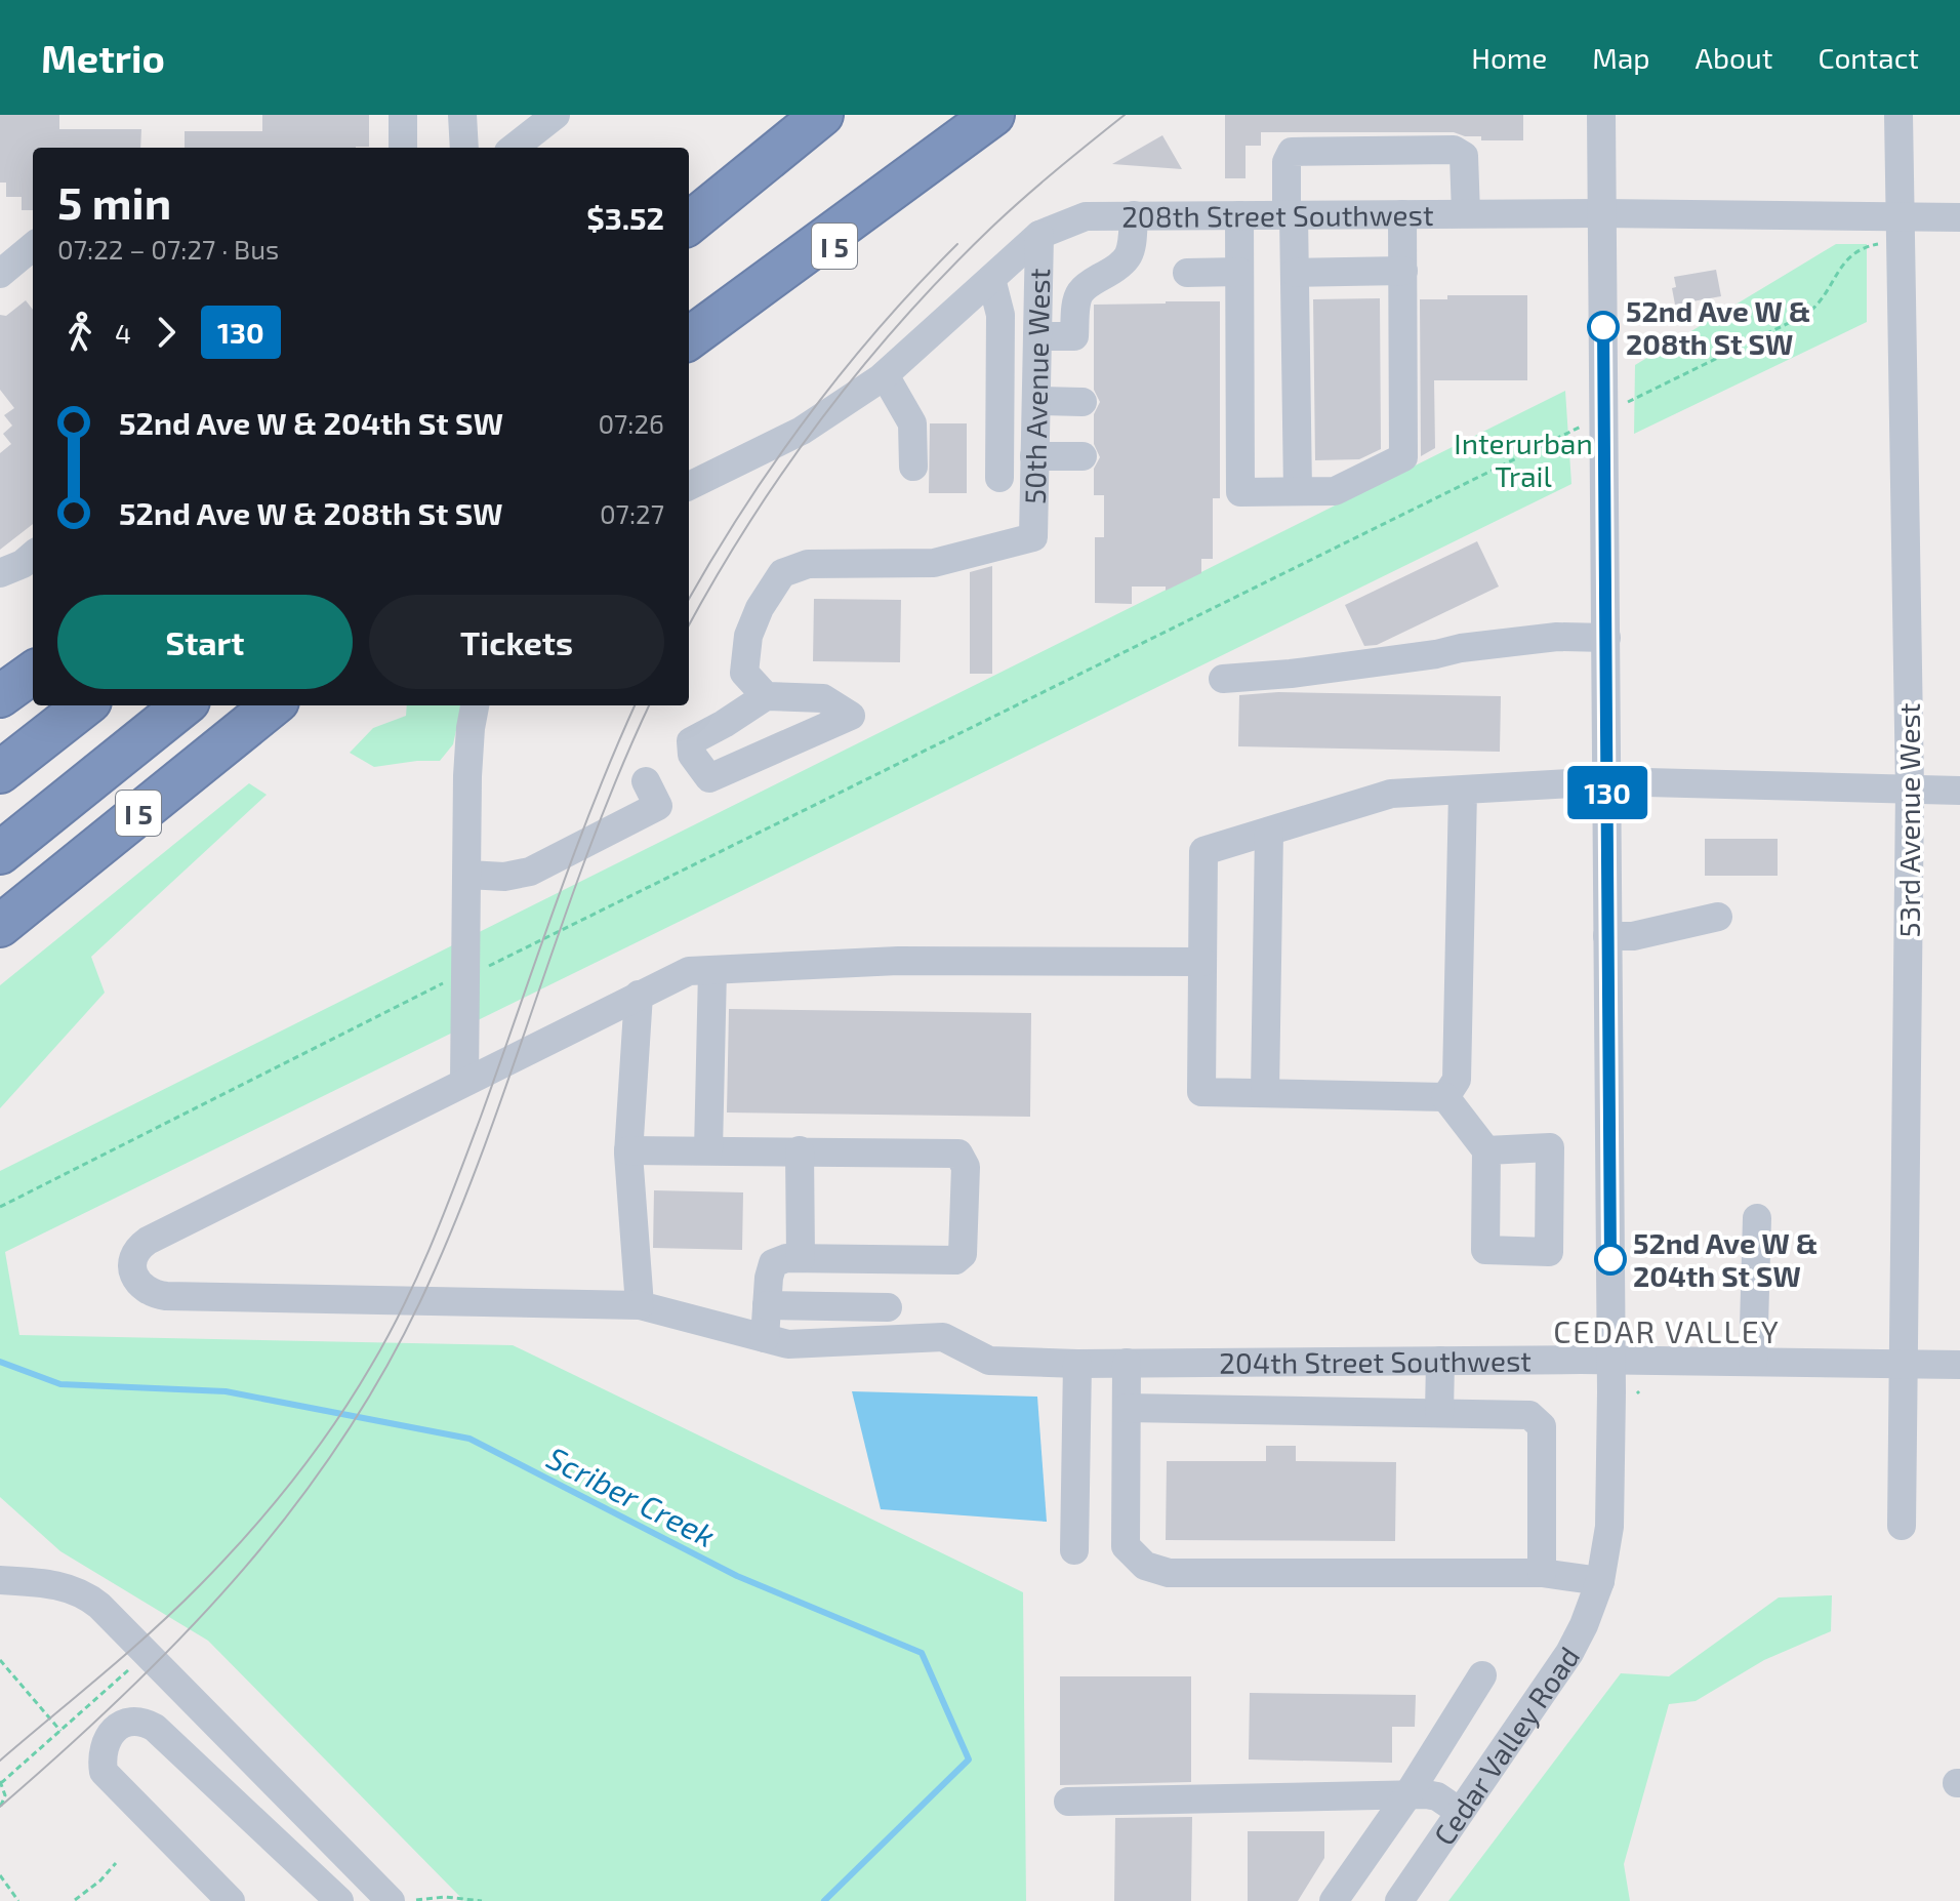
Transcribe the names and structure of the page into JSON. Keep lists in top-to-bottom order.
{
  "streets": {
    "highway": ["I 5"],
    "street": [
      "208th Street Southwest",
      "50th Avenue West",
      "53rd Avenue West",
      "204th Street Southwest",
      "Cedar Valley Road"
    ]
  },
  "crossings": [
    ["208th Street Southwest", "50th Avenue West"],
    ["208th Street Southwest", "53rd Avenue West"],
    ["208th Street Southwest", "Cedar Valley Road"],
    ["53rd Avenue West", "204th Street Southwest"],
    ["204th Street Southwest", "Cedar Valley Road"]
  ],
  "districts": ["CEDAR VALLEY"],
  "water": ["Scriber Creek"],
  "parks": ["Interurban Trail"],
  "places": ["52nd Ave W & 208th St SW", "52nd Ave W & 204th St SW"],
  "lines": ["bus line 130"],
  "page": {
    "header": "Metrio",
    "nav": [
      "Home",
      "Map",
      "About",
      "Contact"
    ],
    "on_map": "130",
    "heading": ["5 min", "07:22 – 07:27 · Bus", "$3.52"],
    "legs": ["4", "130"],
    "list": [
      {
        "name": "52nd Ave W & 204th St SW",
        "value": "07:26"
      },
      {
        "name": "52nd Ave W & 208th St SW",
        "value": "07:27"
      }
    ],
    "buttons": ["Start", "Tickets"]
  }
}
